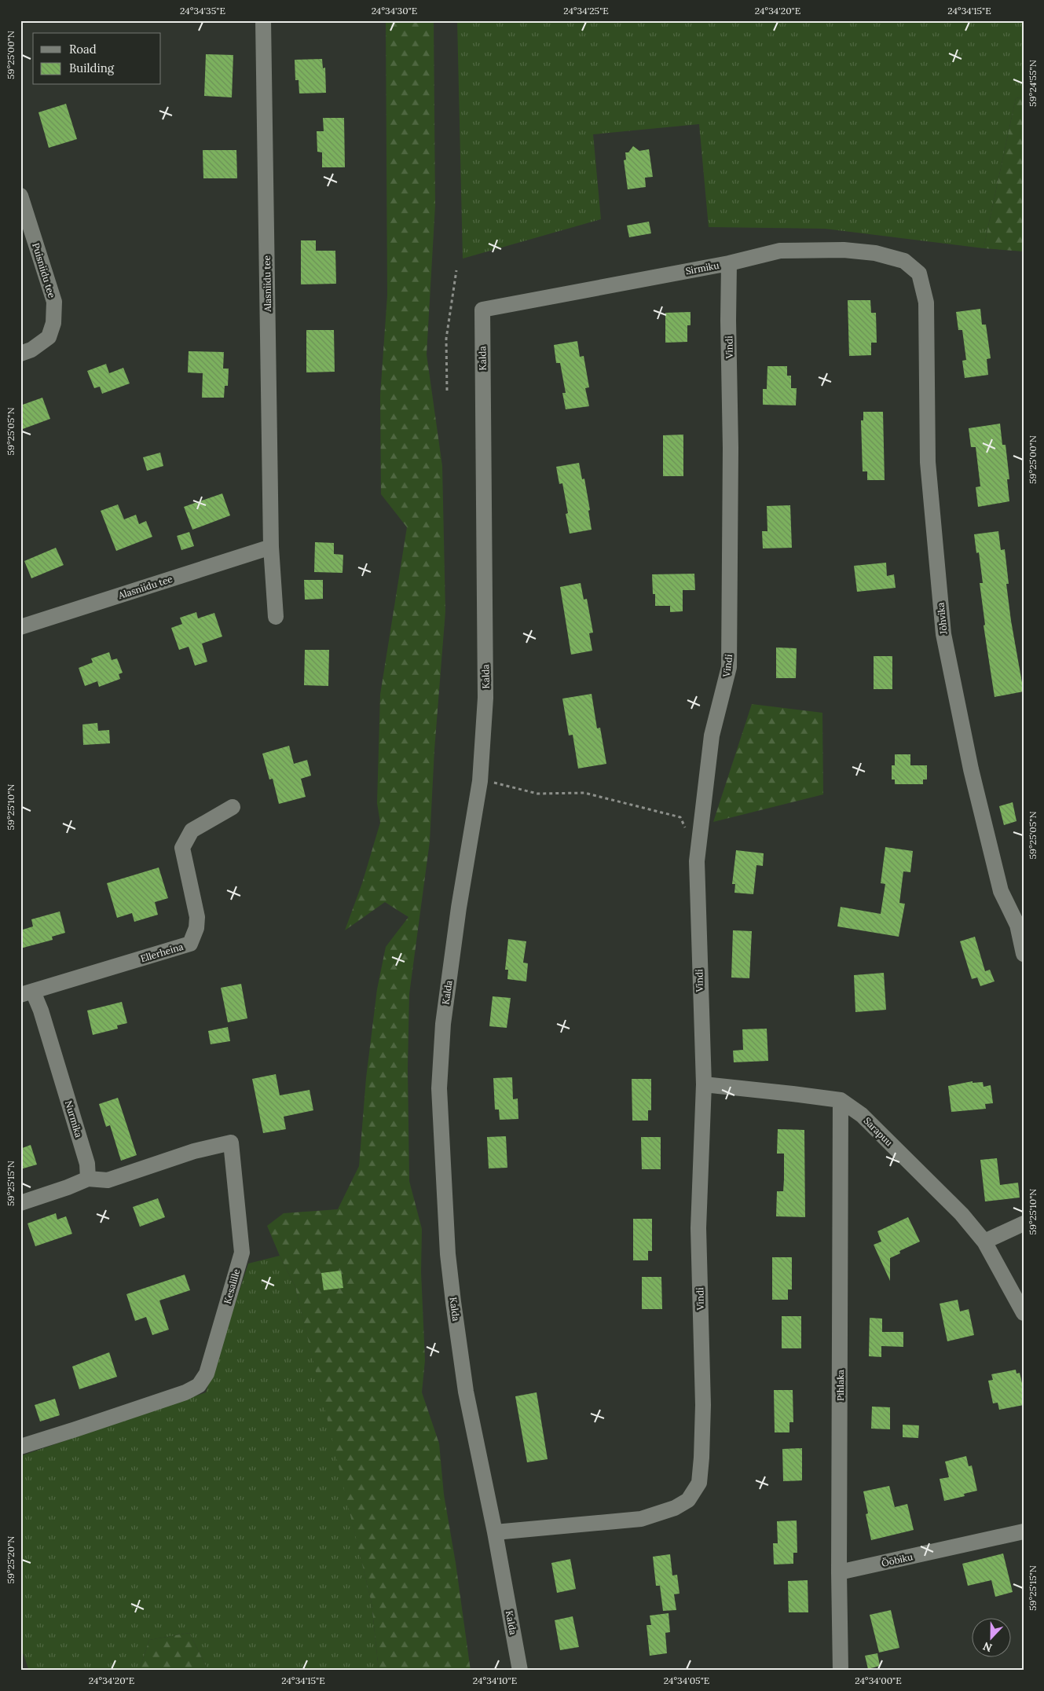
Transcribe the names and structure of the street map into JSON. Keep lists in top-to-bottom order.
{
  "streets": {
    "street": [
      "Sirmiku",
      "Puisniidu tee",
      "Alasniidu tee",
      "Vindi",
      "Kalda",
      "Jõhvika",
      "Ellerheina",
      "Nurmika",
      "Sarapuu",
      "Kesalille",
      "Pihlaka",
      "Ööbiku"
    ]
  },
  "crossings": [
    ["Sirmiku", "Vindi"],
    ["Sirmiku", "Kalda"],
    ["Sirmiku", "Jõhvika"],
    ["Vindi", "Kalda"],
    ["Vindi", "Sarapuu"],
    ["Ellerheina", "Nurmika"],
    ["Nurmika", "Kesalille"],
    ["Sarapuu", "Pihlaka"],
    ["Pihlaka", "Ööbiku"]
  ],
  "legend": ["Road", "Building"],
  "north": "bottom",
  "coordinates": [
    "24°34'35\"E",
    "24°34'30\"E",
    "24°34'25\"E",
    "24°34'20\"E",
    "24°34'15\"E",
    "59°25'00\"N",
    "59°24'55\"N",
    "59°25'05\"N",
    "59°25'10\"N",
    "59°25'15\"N",
    "59°25'20\"N",
    "24°34'10\"E",
    "24°34'05\"E",
    "24°34'00\"E"
  ]
}
